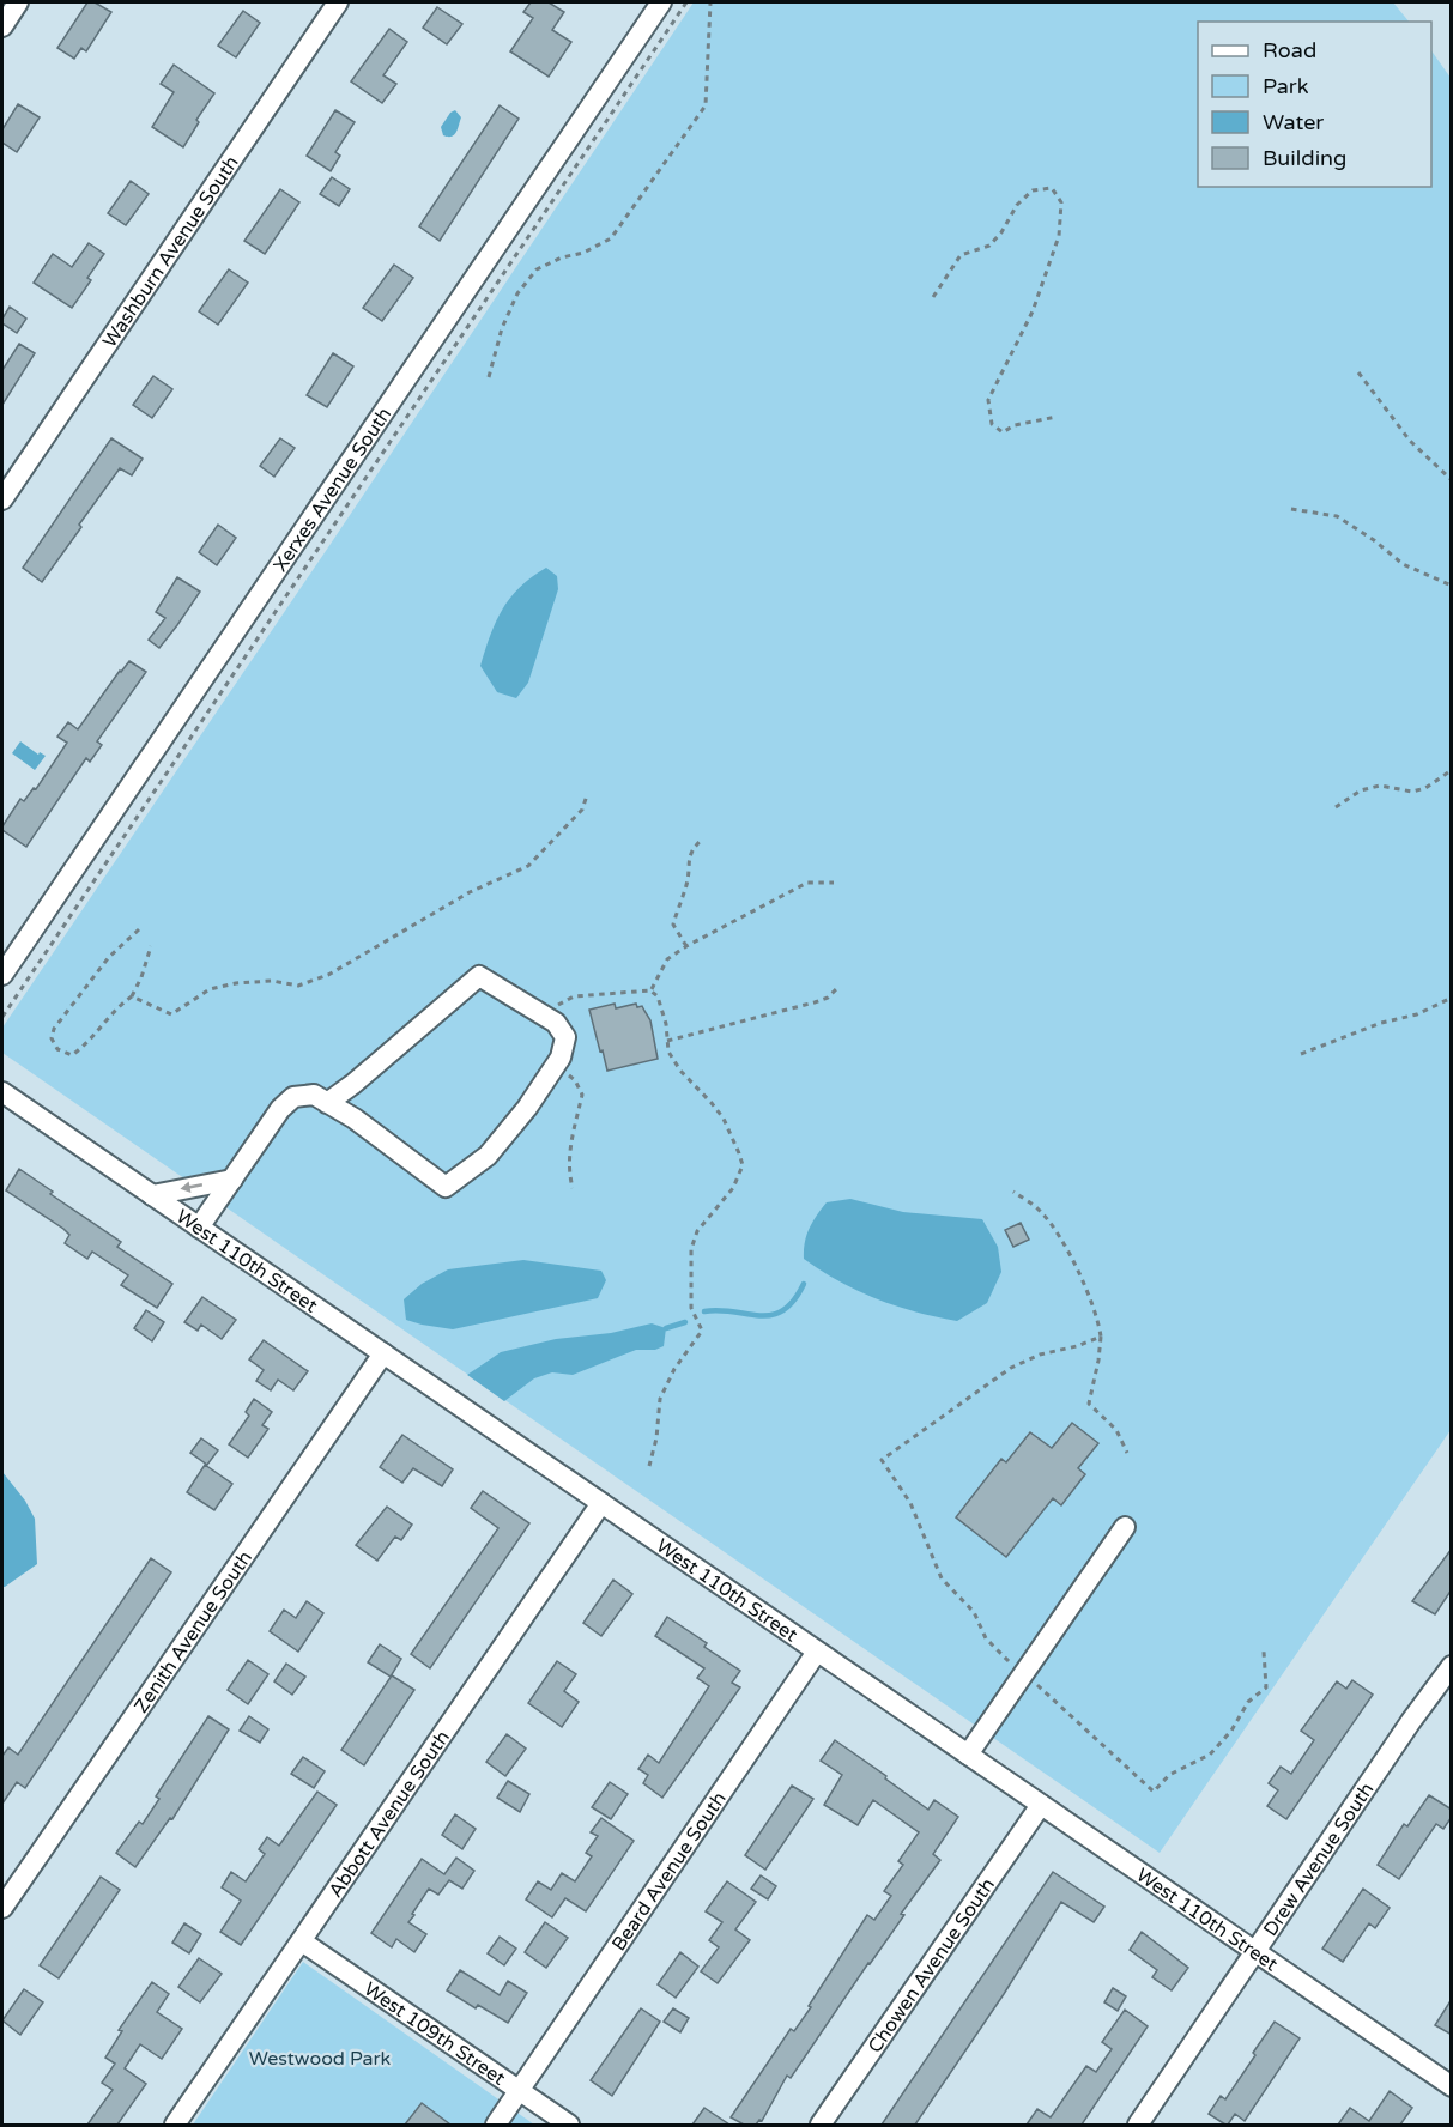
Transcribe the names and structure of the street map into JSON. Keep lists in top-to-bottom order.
{
  "streets": {
    "street": [
      "Washburn Avenue South",
      "Xerxes Avenue South",
      "West 110th Street",
      "Zenith Avenue South",
      "Abbott Avenue South",
      "Drew Avenue South",
      "Beard Avenue South",
      "Chowen Avenue South",
      "West 109th Street"
    ]
  },
  "crossings": [
    ["West 110th Street", "Zenith Avenue South"],
    ["West 110th Street", "Abbott Avenue South"],
    ["West 110th Street", "Drew Avenue South"],
    ["West 110th Street", "Beard Avenue South"],
    ["West 110th Street", "Chowen Avenue South"],
    ["Abbott Avenue South", "West 109th Street"],
    ["Beard Avenue South", "West 109th Street"]
  ],
  "parks": ["Westwood Park"],
  "legend": [
    "Road",
    "Park",
    "Water",
    "Building"
  ]
}
